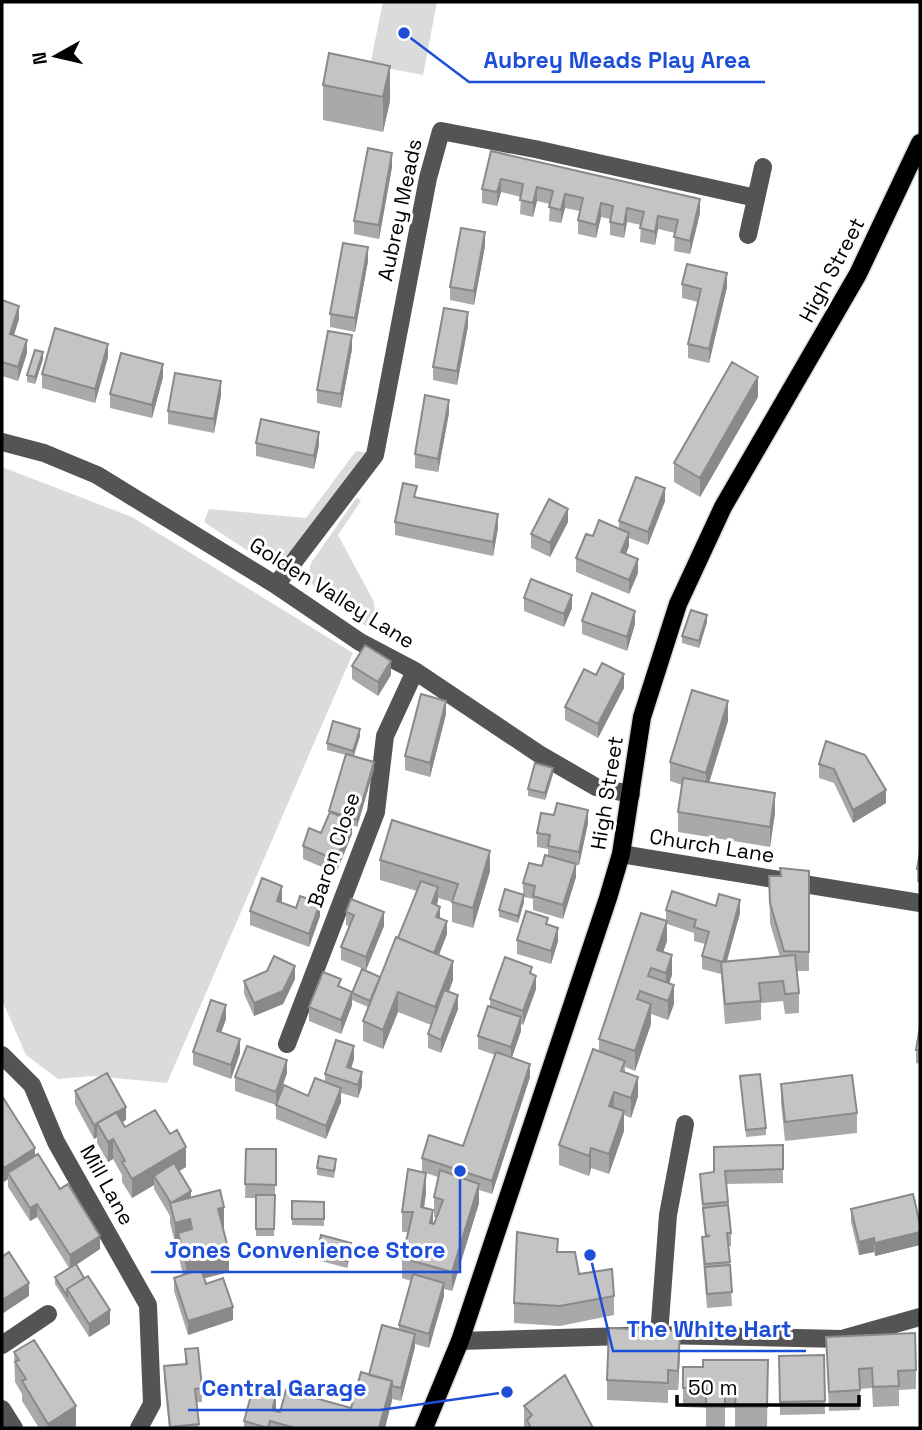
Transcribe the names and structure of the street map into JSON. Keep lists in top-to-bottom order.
{
  "streets": {
    "main road": ["High Street"],
    "street": [
      "Aubrey Meads",
      "Golden Valley Lane",
      "Church Lane",
      "Baron Close",
      "Mill Lane"
    ]
  },
  "crossings": [
    ["Aubrey Meads", "Golden Valley Lane"],
    ["High Street", "Golden Valley Lane"],
    ["High Street", "Church Lane"],
    ["Golden Valley Lane", "Baron Close"]
  ],
  "places": [
    "Aubrey Meads Play Area",
    "Jones Convenience Store",
    "The White Hart",
    "Central Garage"
  ],
  "scale_bar": "50 m",
  "north": "left"
}
